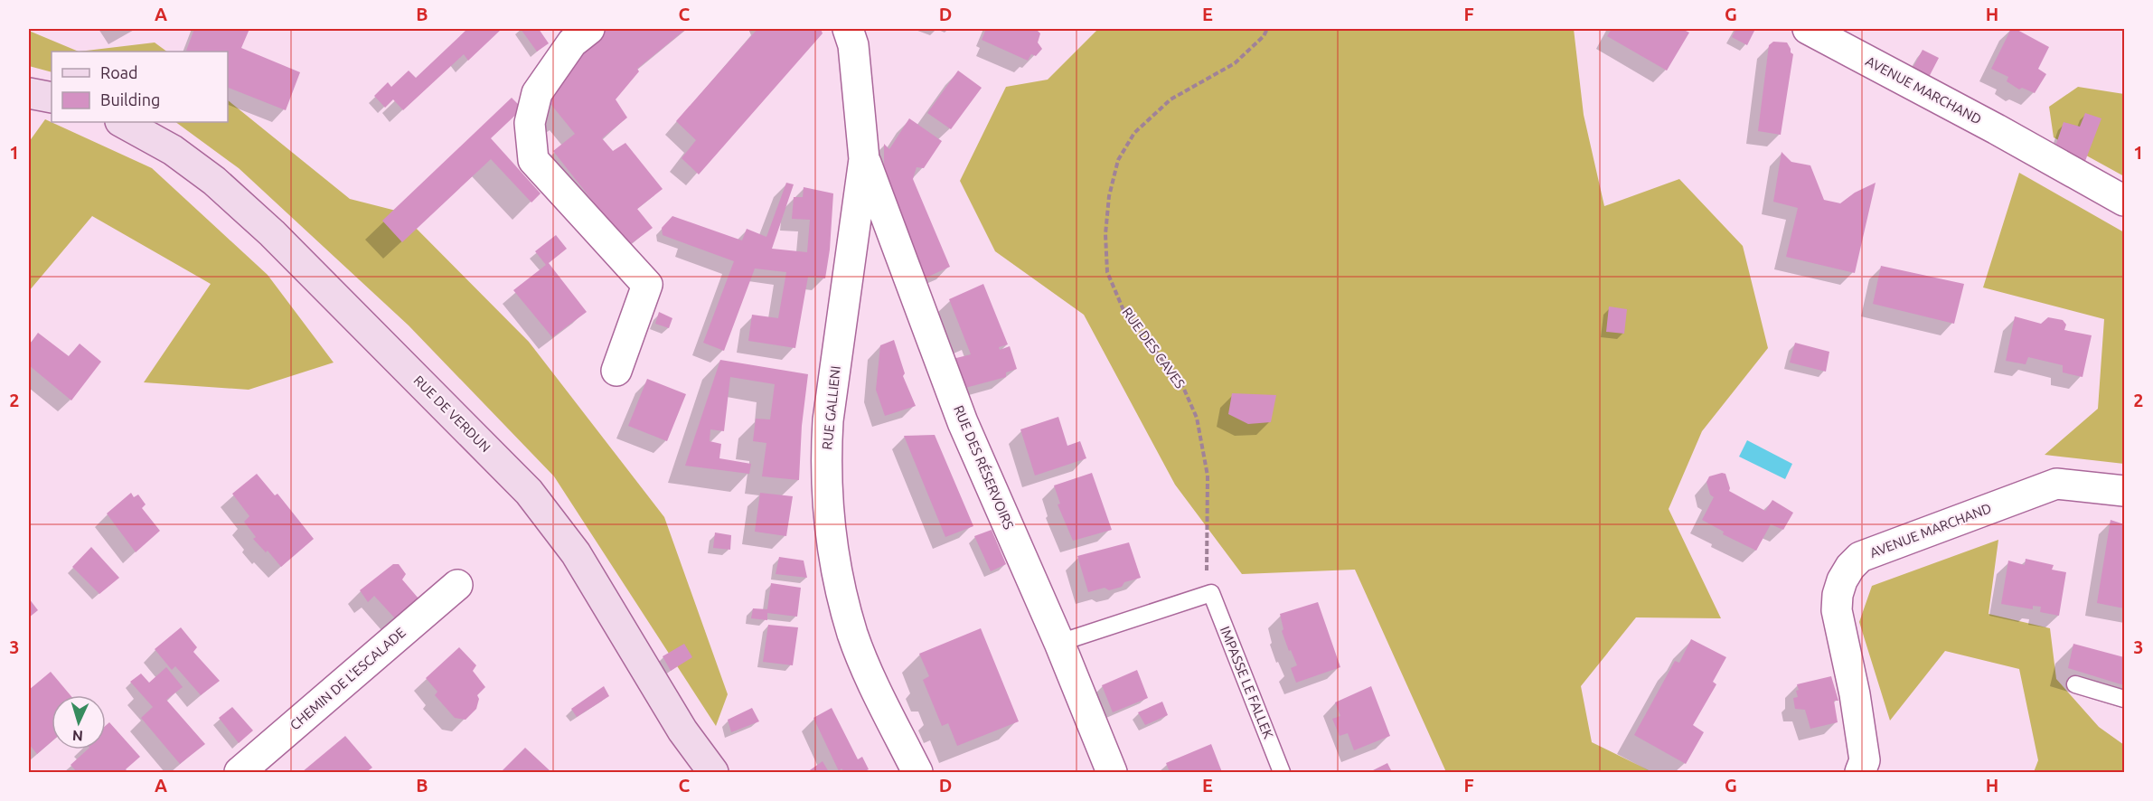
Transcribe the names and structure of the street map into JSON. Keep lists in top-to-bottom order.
{
  "streets": {
    "main road": ["RUE DE VERDUN"],
    "street": [
      "AVENUE MARCHAND",
      "RUE GALLIENI",
      "RUE DES RÉSERVOIRS",
      "CHEMIN DE L'ESCALADE"
    ],
    "lane": ["IMPASSE LE FALLEK"],
    "path": ["RUE DES CAVES"]
  },
  "crossings": [
    ["RUE GALLIENI", "RUE DES RÉSERVOIRS"],
    ["RUE DES RÉSERVOIRS", "IMPASSE LE FALLEK"]
  ],
  "legend": ["Road", "Building"],
  "north": "bottom",
  "grid": {
    "columns": [
      "A",
      "B",
      "C",
      "D",
      "E",
      "F",
      "G",
      "H"
    ],
    "rows": ["1", "2", "3"]
  }
}
